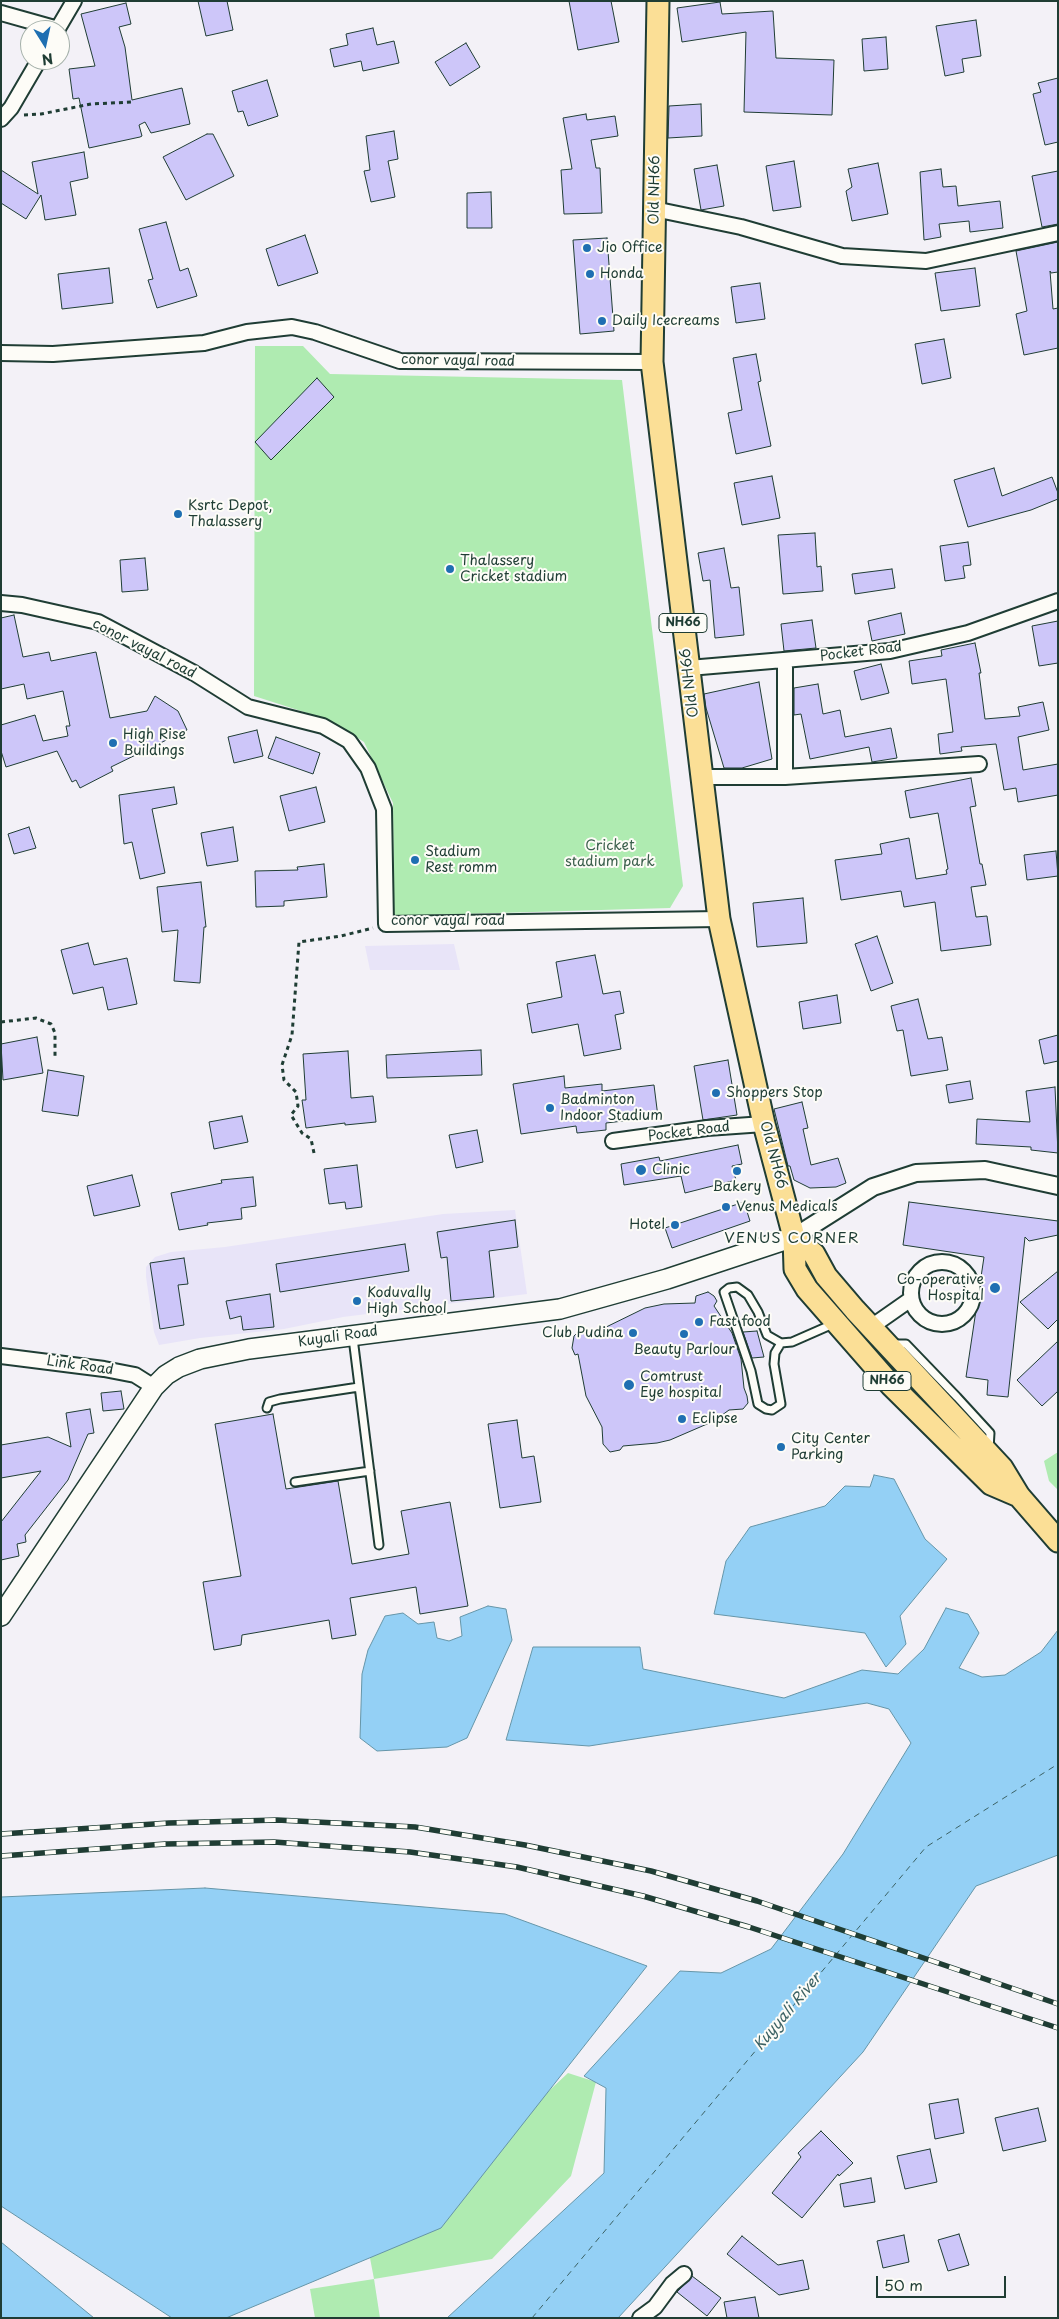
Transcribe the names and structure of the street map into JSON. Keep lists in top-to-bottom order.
{
  "streets": {
    "main road": ["Old NH66", "NH66", "Kuyali Road"],
    "street": ["conor vayal road", "Pocket Road", "Link Road"]
  },
  "crossings": [
    ["Old NH66", "conor vayal road"],
    ["Old NH66", "Pocket Road"],
    ["Old NH66", "Kuyali Road"],
    ["Kuyali Road", "Link Road"]
  ],
  "districts": ["VENUS CORNER"],
  "water": ["Kuyyali River"],
  "parks": ["Cricket stadium park"],
  "places": [
    "Jio Office",
    "Honda",
    "Daily Icecreams",
    "Ksrtc Depot, Thalassery",
    "Thalassery Cricket stadium",
    "High Rise Buildings",
    "Stadium Rest romm",
    "Shoppers Stop",
    "Badminton Indoor Stadium",
    "Clinic",
    "Bakery",
    "Venus Medicals",
    "Hotel",
    "Co-operative Hospital",
    "Koduvally High School",
    "Fast food",
    "Club Pudina",
    "Beauty Parlour",
    "Comtrust Eye hospital",
    "Eclipse",
    "City Center Parking"
  ],
  "scale_bar": "50 m",
  "north": "bottom"
}
